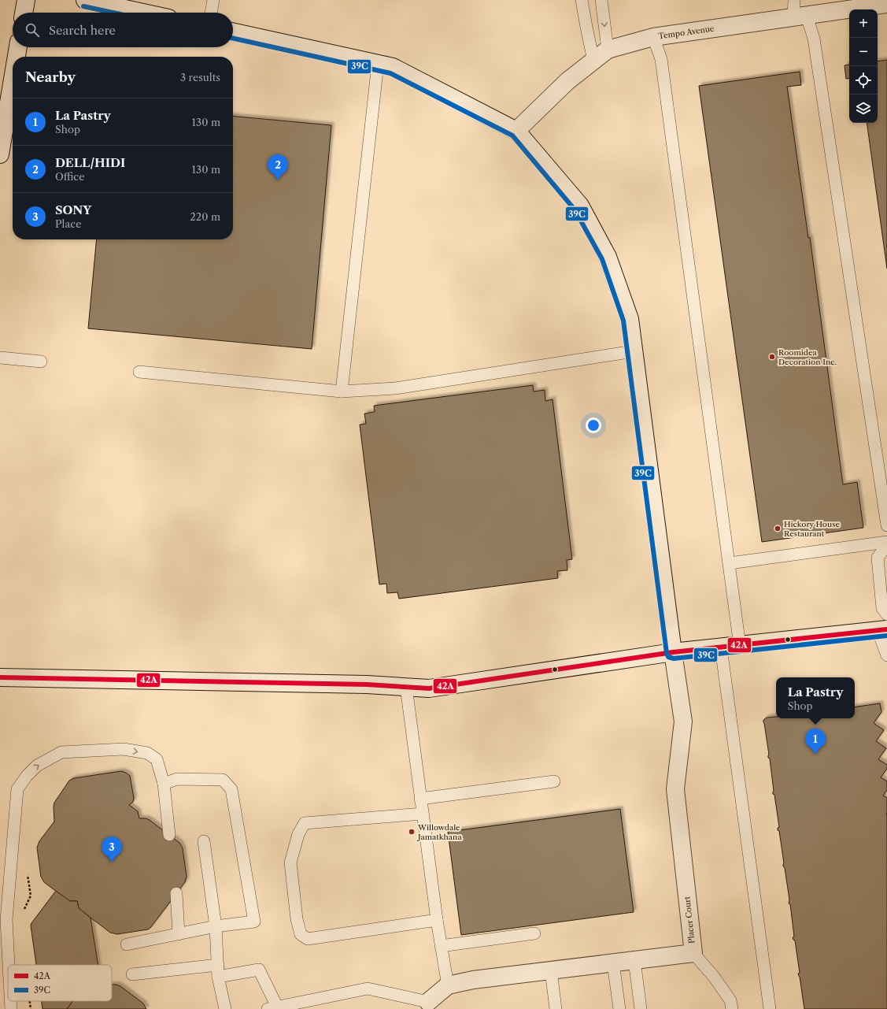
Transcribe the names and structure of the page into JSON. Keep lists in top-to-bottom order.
{
  "streets": {
    "street": ["Tempo Avenue", "Placer Court"]
  },
  "crossings": [
    ["Tempo Avenue", "Placer Court"]
  ],
  "places": ["Roomidea Decoration Inc.", "Hickory House Restaurant", "Willowdale Jamatkhana"],
  "lines": ["transit line 39C", "transit line 42A"],
  "legend": ["42A", "39C"],
  "page": {
    "map_buttons": ["+", "−"],
    "search": "Search here",
    "heading": ["Nearby", "3 results"],
    "list": [
      {
        "mark": "1",
        "name": "La Pastry",
        "note": "Shop",
        "value": "130 m"
      },
      {
        "mark": "2",
        "name": "DELL/HIDI",
        "note": "Office",
        "value": "130 m"
      },
      {
        "mark": "3",
        "name": "SONY",
        "note": "Place",
        "value": "220 m"
      }
    ],
    "pins": ["2", "1", "3"],
    "popup": ["La Pastry", "Shop"]
  }
}
